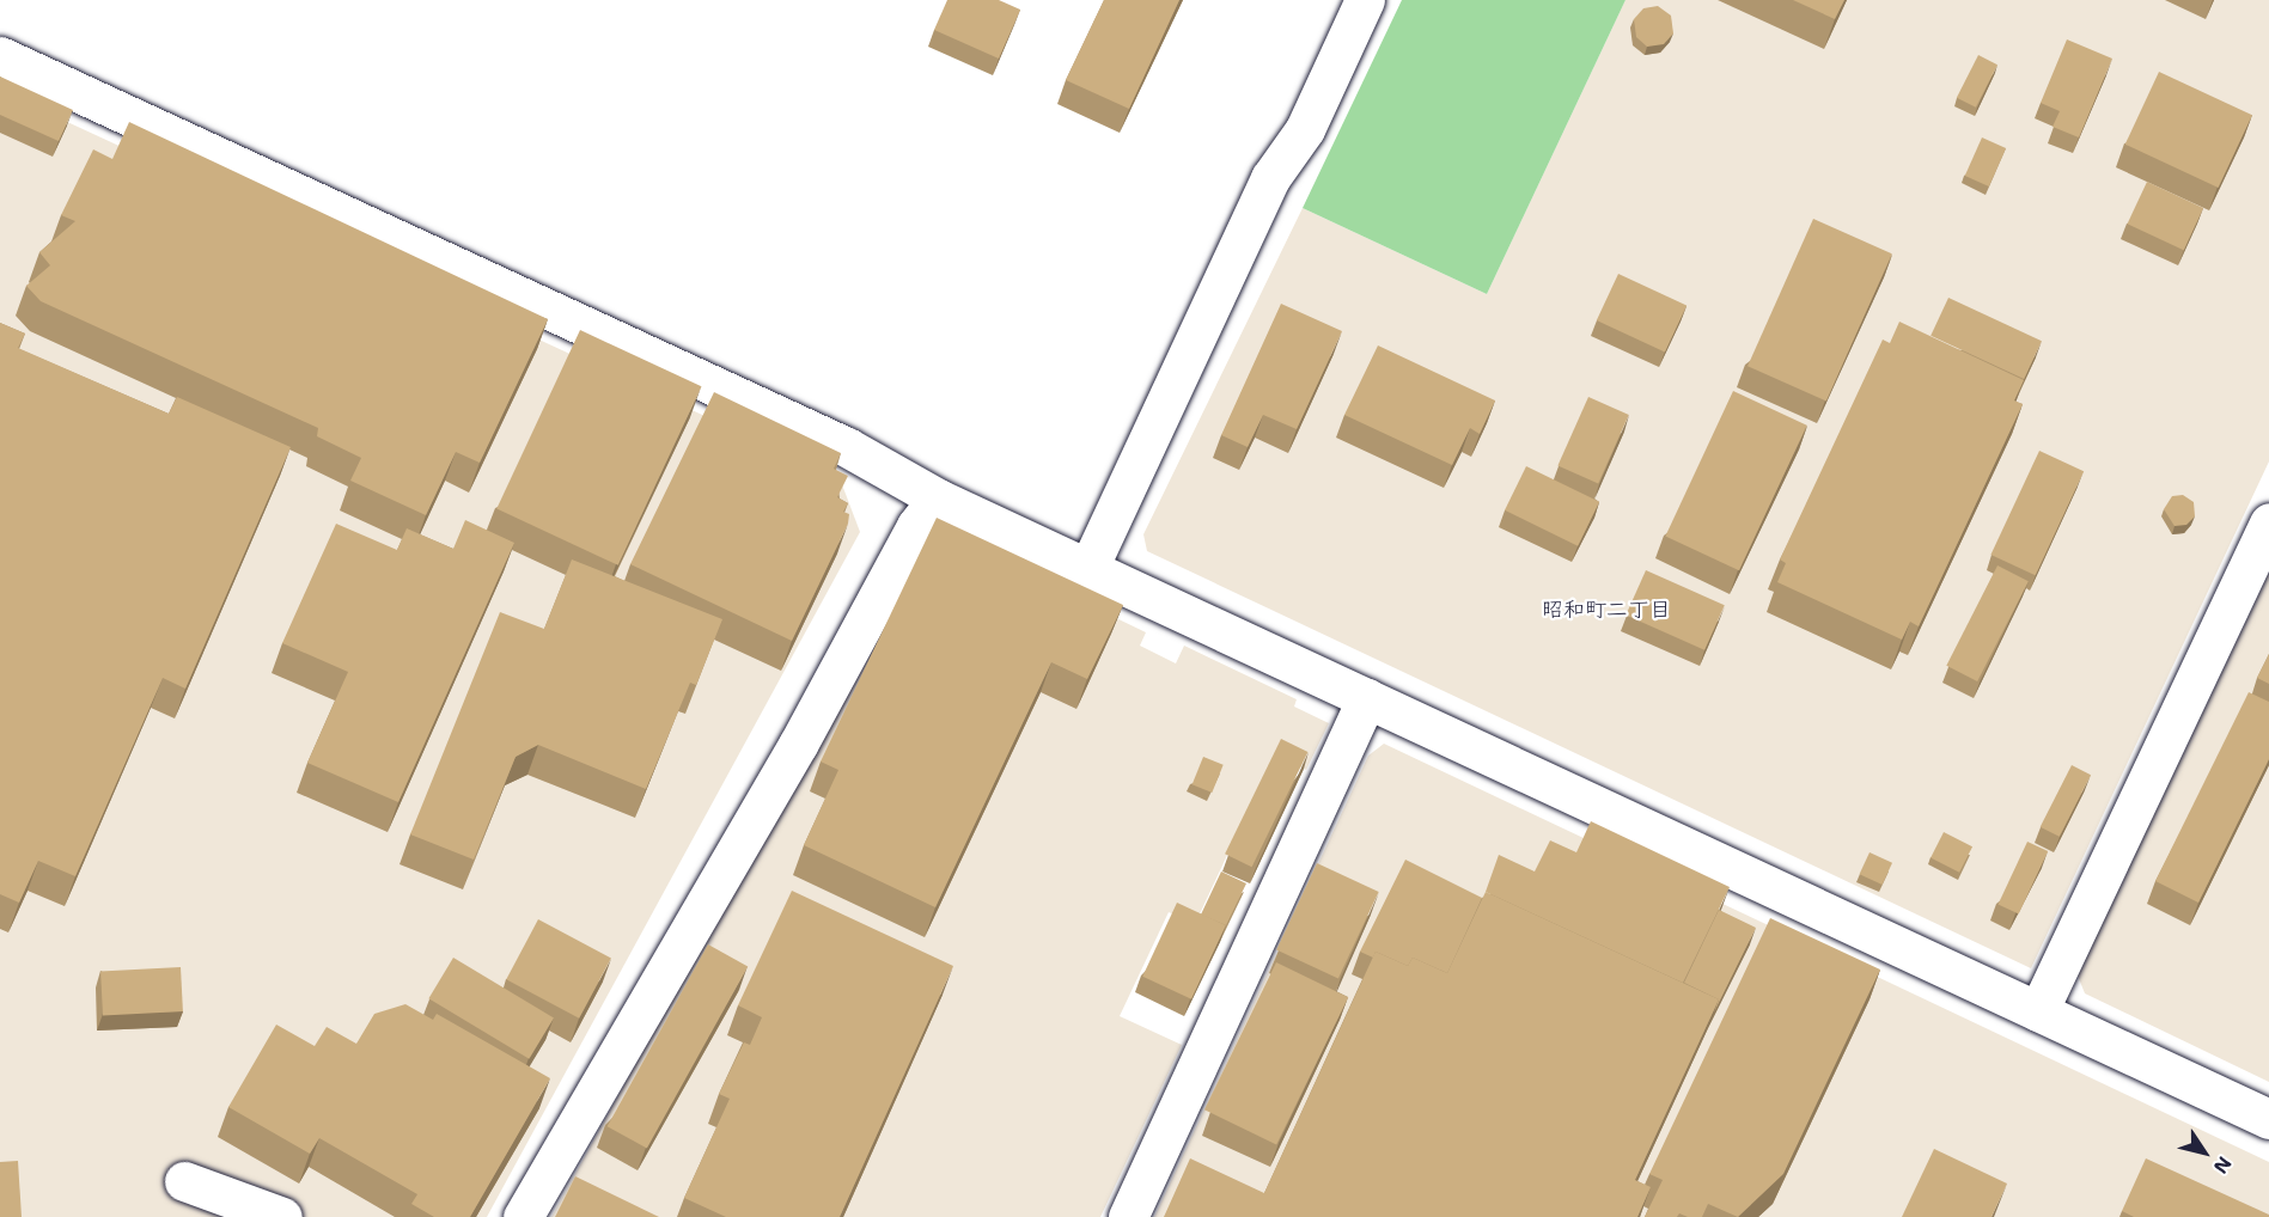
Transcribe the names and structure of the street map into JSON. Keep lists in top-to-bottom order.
{
  "districts": ["昭和町二丁目"],
  "north": "bottom right"
}
